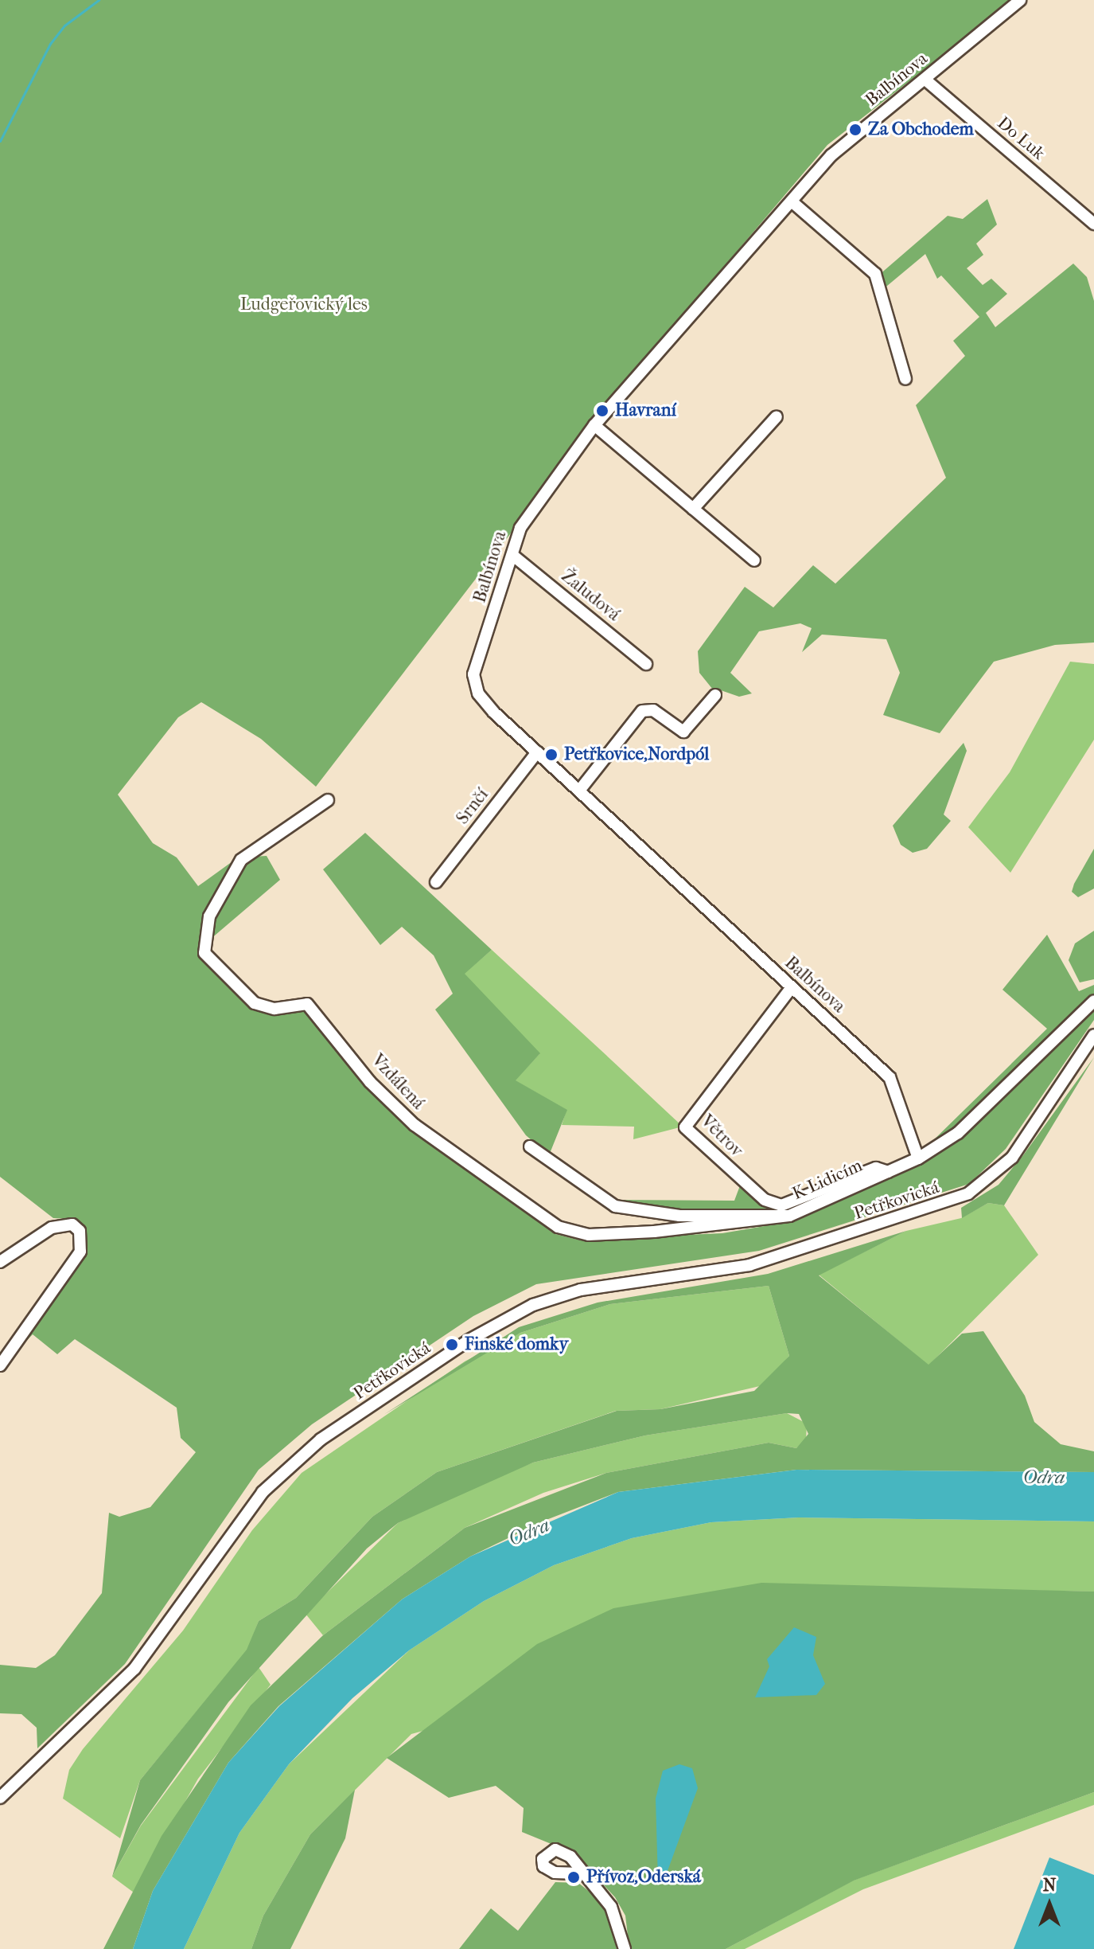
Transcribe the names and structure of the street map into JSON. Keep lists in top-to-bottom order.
{
  "streets": {
    "street": [
      "Balbínova",
      "Do Luk",
      "Žaludová",
      "Srnčí",
      "Vzdálená",
      "Větrov",
      "K Lidicím",
      "Petřkovická"
    ]
  },
  "crossings": [
    ["Balbínova", "Do Luk"],
    ["Balbínova", "Žaludová"],
    ["Balbínova", "Srnčí"],
    ["Balbínova", "Větrov"],
    ["Balbínova", "K Lidicím"],
    ["Vzdálená", "K Lidicím"],
    ["Větrov", "K Lidicím"]
  ],
  "water": ["Odra"],
  "parks": ["Ludgeřovický les"],
  "places": [
    "Za Obchodem",
    "Havraní",
    "Petřkovice,Nordpól",
    "Finské domky",
    "Přívoz,Oderská"
  ],
  "north": "top"
}
